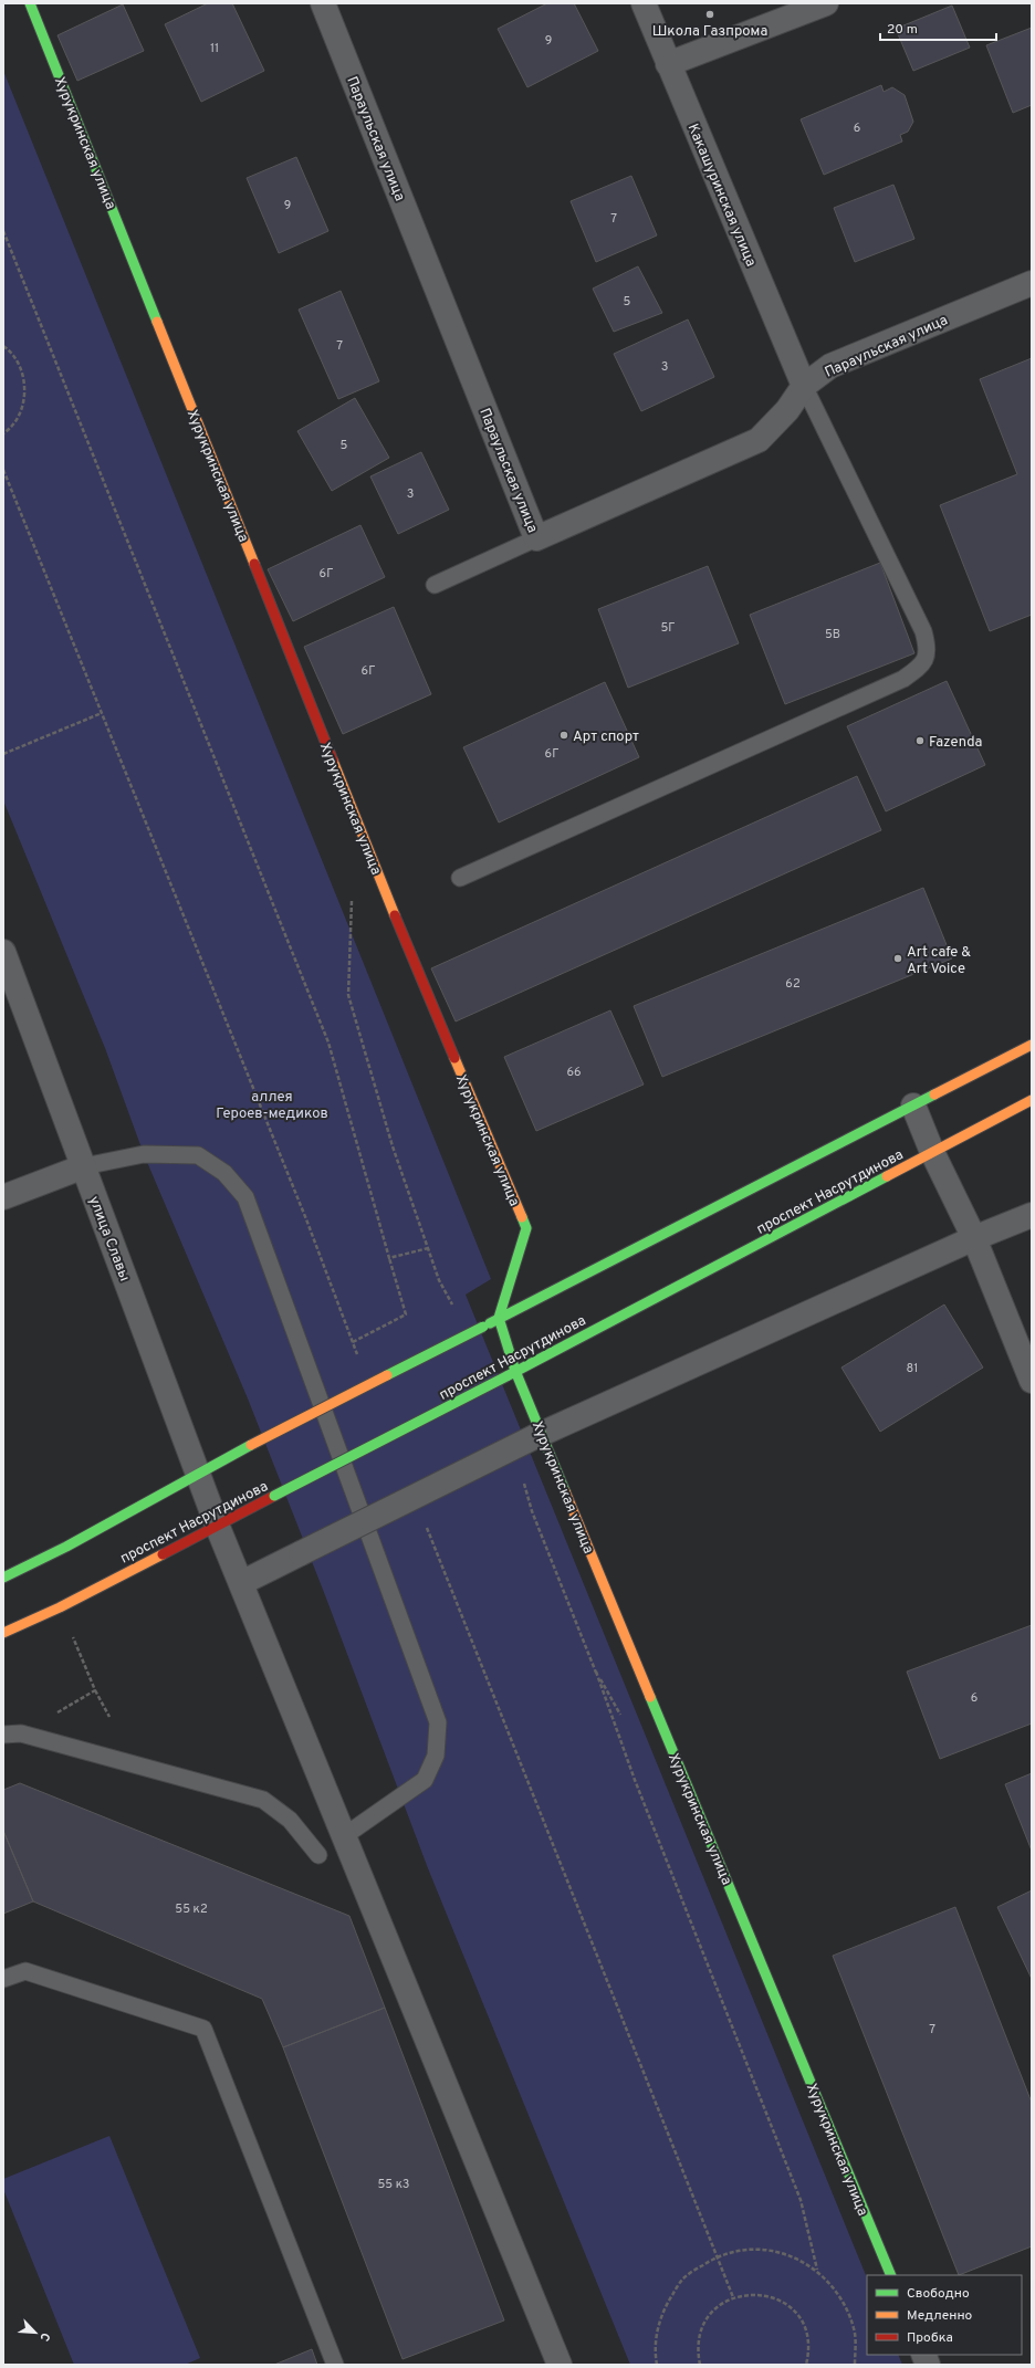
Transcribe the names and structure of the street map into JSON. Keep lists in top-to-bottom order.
{
  "streets": {
    "street": [
      "Параульская улица",
      "Хурукринская улица",
      "Какашуринская улица",
      "проспект Насрутдинова",
      "улица Славы"
    ]
  },
  "crossings": [
    ["Параульская улица", "Какашуринская улица"],
    ["Хурукринская улица", "проспект Насрутдинова"],
    ["проспект Насрутдинова", "улица Славы"]
  ],
  "parks": ["аллея Героев-медиков"],
  "places": [
    "Школа Газпрома",
    "Арт спорт",
    "Fazenda",
    "Art cafe & Art Voice"
  ],
  "house_numbers": [
    "9",
    "11",
    "6",
    "9",
    "7",
    "5",
    "7",
    "3",
    "5",
    "3",
    "6Г",
    "5Г",
    "5В",
    "6Г",
    "6Г",
    "62",
    "66",
    "81",
    "6",
    "55 к2",
    "7",
    "55 к3"
  ],
  "legend": ["Свободно", "Медленно", "Пробка"],
  "scale_bar": "20 m",
  "north": "bottom right"
}
